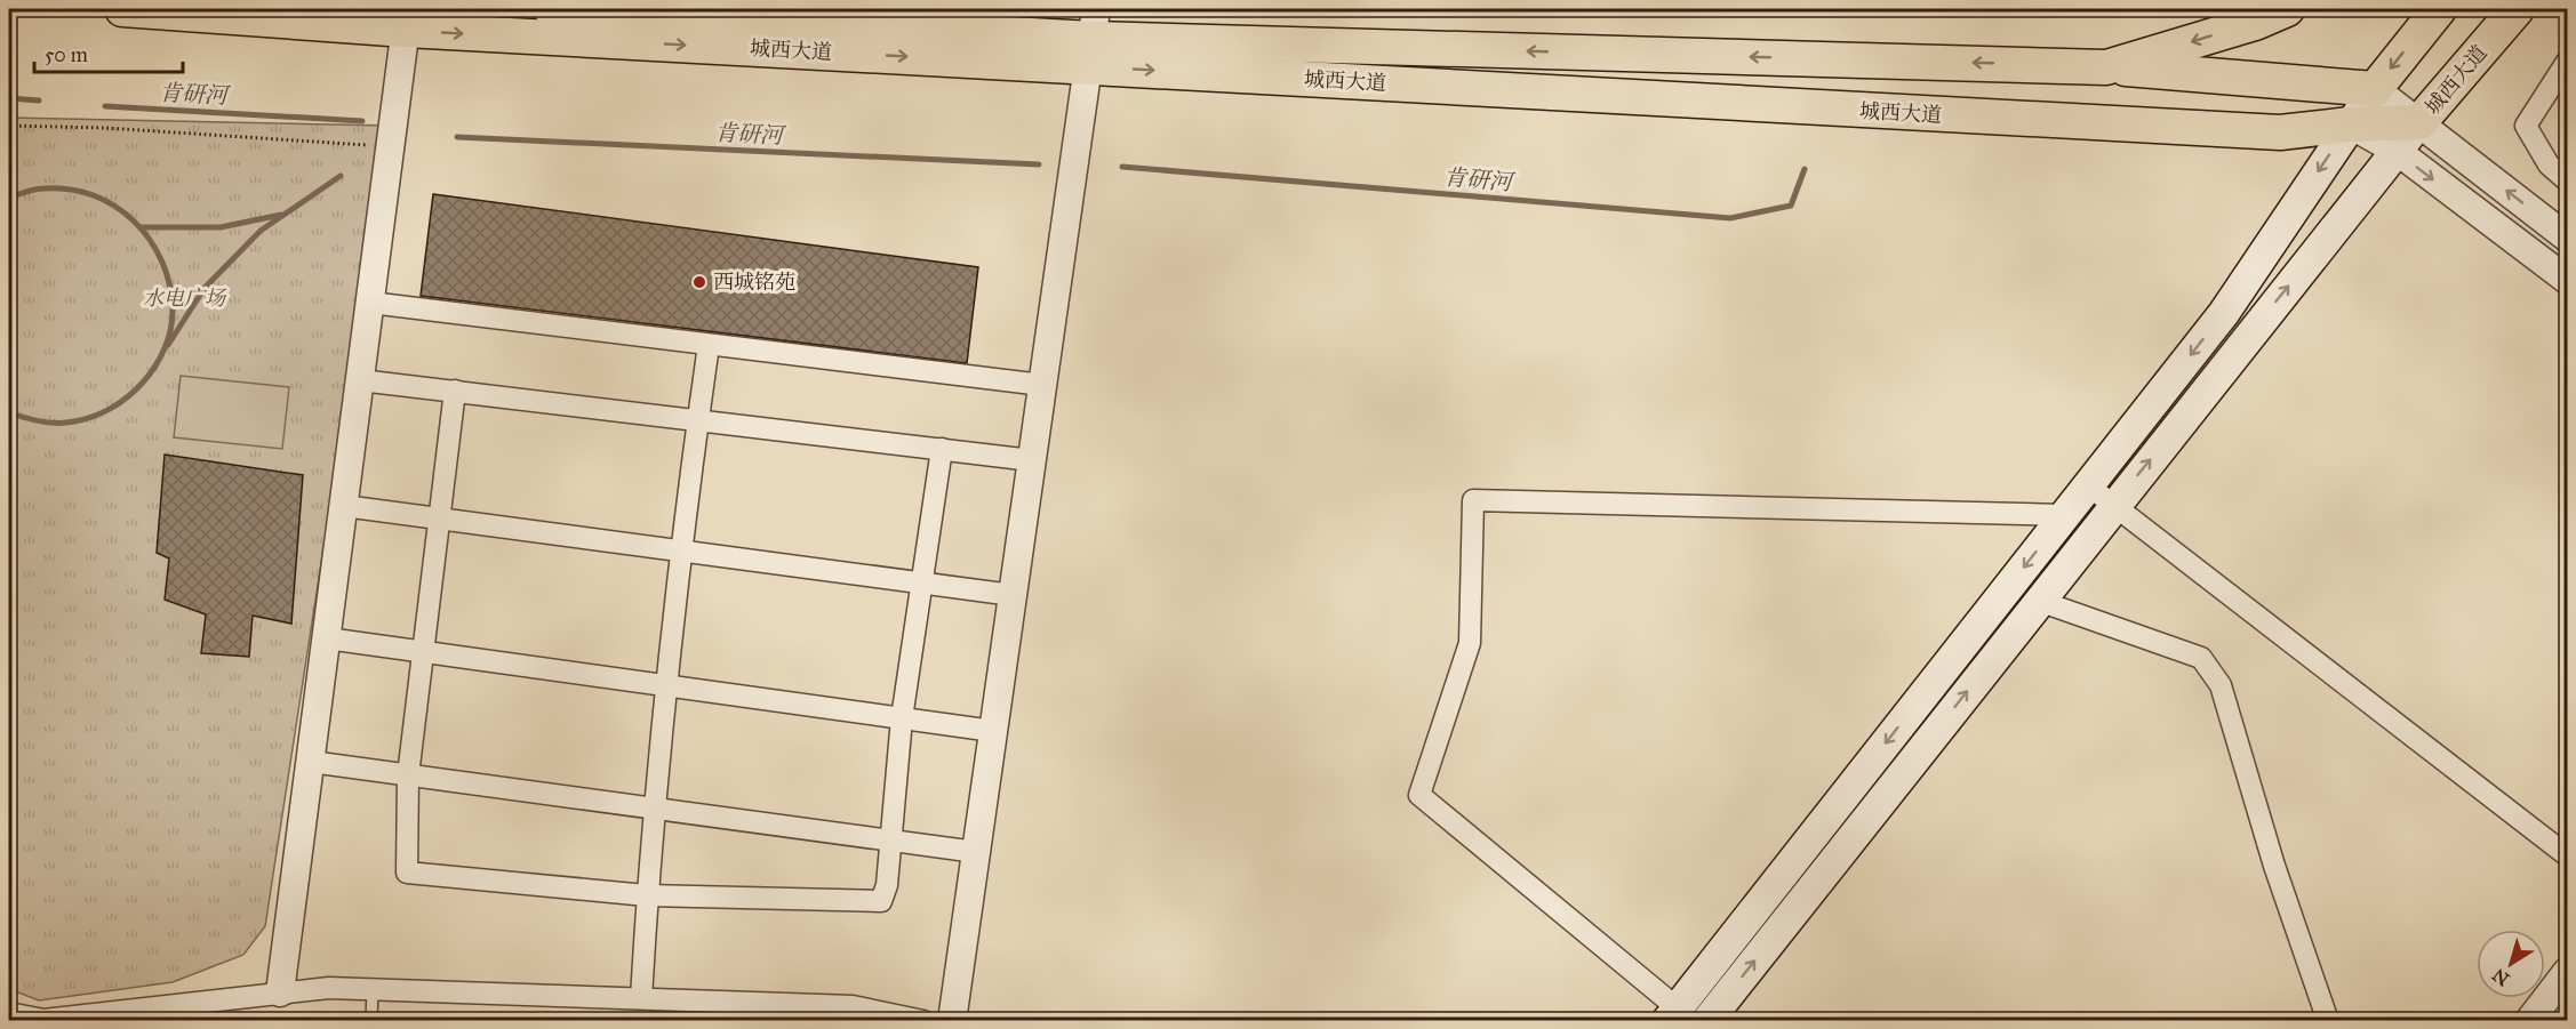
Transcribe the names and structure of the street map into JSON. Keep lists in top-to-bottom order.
{
  "streets": {
    "main road": ["城西大道"]
  },
  "water": ["肯研河"],
  "parks": ["水电广场"],
  "places": ["西城铭苑"],
  "scale_bar": "50 m",
  "north": "bottom left"
}
